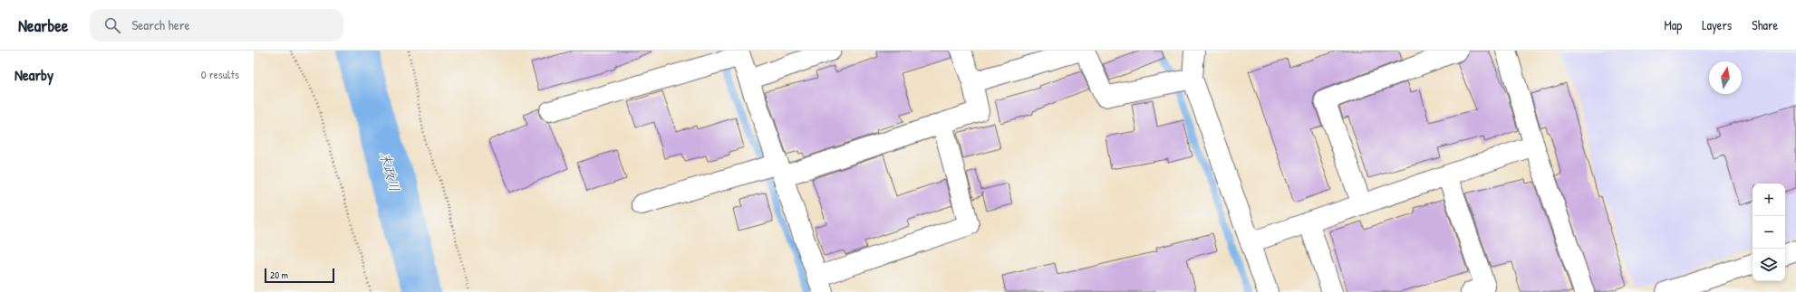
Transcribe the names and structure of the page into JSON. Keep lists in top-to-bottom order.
{
  "water": ["末政川"],
  "scale_bar": "20 m",
  "north": "top",
  "page": {
    "header": "Nearbee",
    "search": "Search here",
    "nav": ["Map", "Layers", "Share"],
    "heading": ["Nearby", "0 results"],
    "map_buttons": ["+", "−"],
    "scale": "20 m"
  }
}
